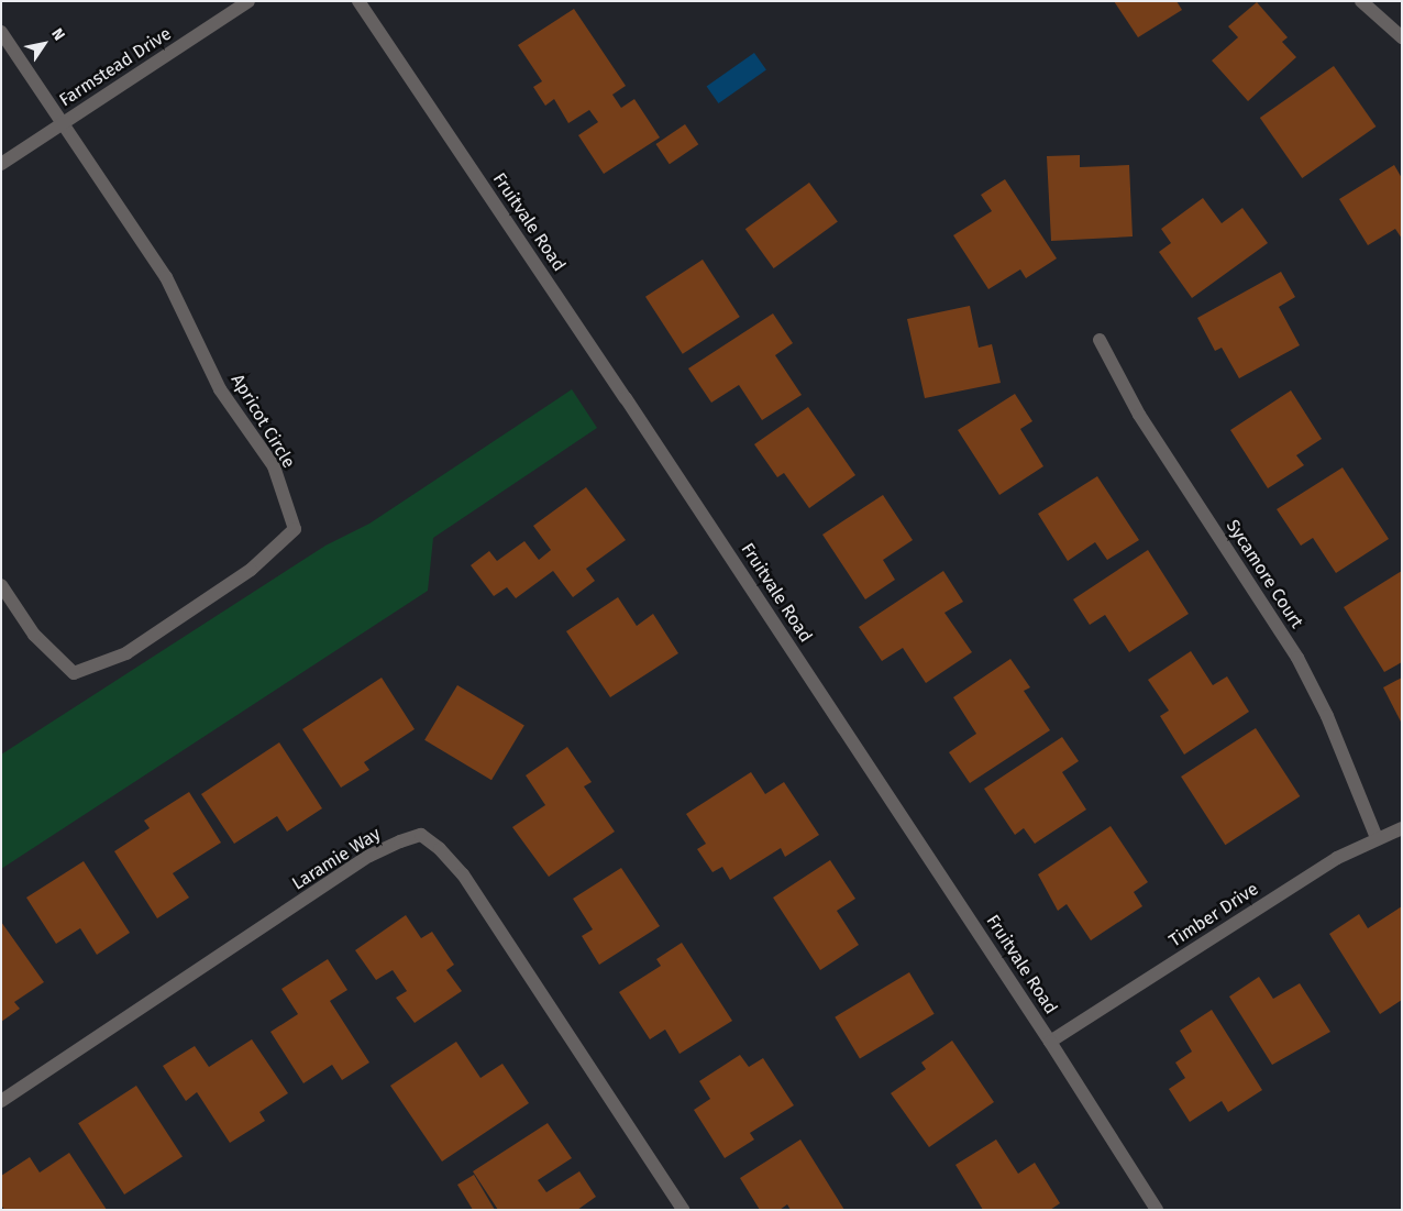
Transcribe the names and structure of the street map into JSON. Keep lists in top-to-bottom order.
{
  "streets": {
    "street": [
      "Farmstead Drive",
      "Fruitvale Road",
      "Apricot Circle",
      "Sycamore Court",
      "Laramie Way",
      "Timber Drive"
    ]
  },
  "crossings": [
    ["Farmstead Drive", "Apricot Circle"],
    ["Fruitvale Road", "Timber Drive"],
    ["Sycamore Court", "Timber Drive"]
  ],
  "north": "top right"
}
